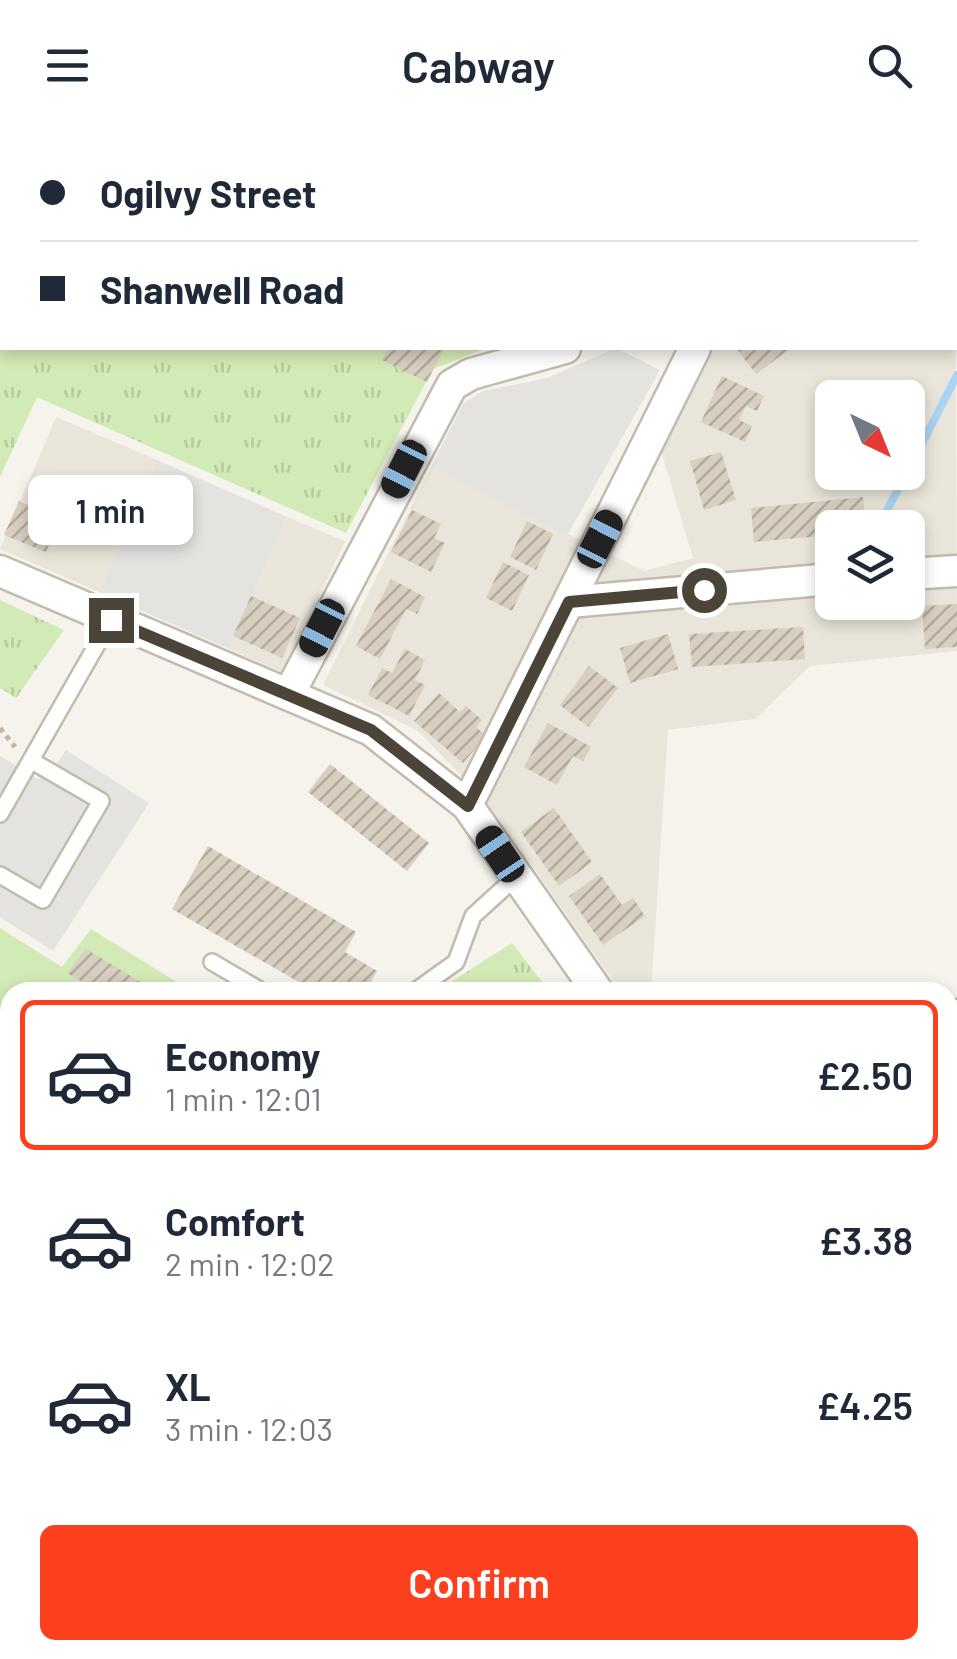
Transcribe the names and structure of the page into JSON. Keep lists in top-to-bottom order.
{
  "north": "bottom right",
  "page": {
    "header": "Cabway",
    "banner": ["Ogilvy Street", "Shanwell Road"],
    "bubble": "1 min",
    "list": [
      {
        "name": "Economy",
        "note": "1 min · 12:01",
        "value": "£2.50"
      },
      {
        "name": "Comfort",
        "note": "2 min · 12:02",
        "value": "£3.38"
      },
      {
        "name": "XL",
        "note": "3 min · 12:03",
        "value": "£4.25"
      }
    ],
    "buttons": "Confirm"
  }
}
